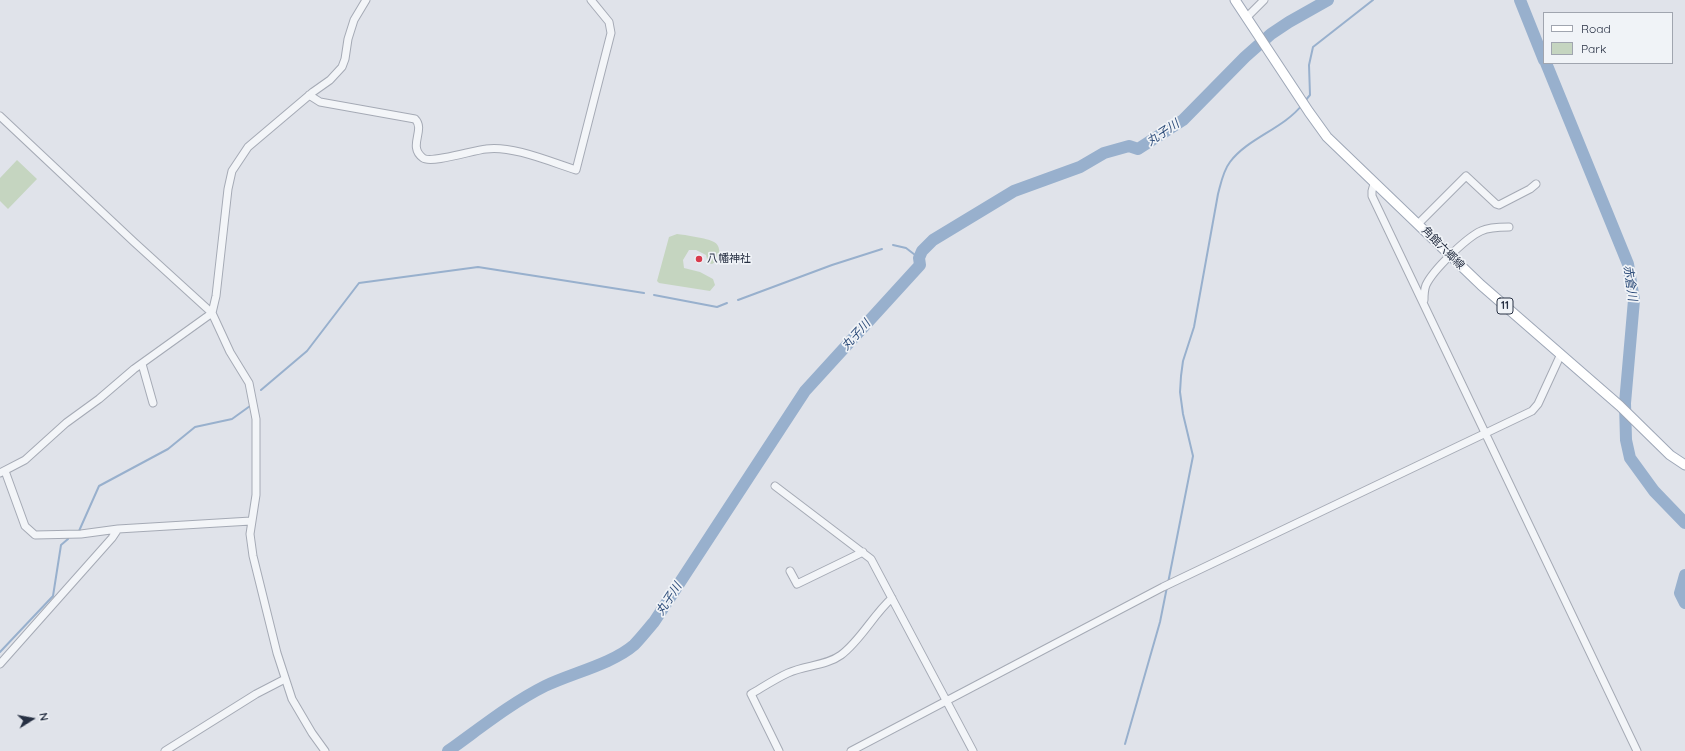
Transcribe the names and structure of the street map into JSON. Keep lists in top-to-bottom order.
{
  "streets": {
    "main road": ["角館六郷線", "11"]
  },
  "water": ["丸子川", "赤倉川"],
  "places": ["八幡神社"],
  "legend": ["Road", "Park"],
  "north": "right"
}
